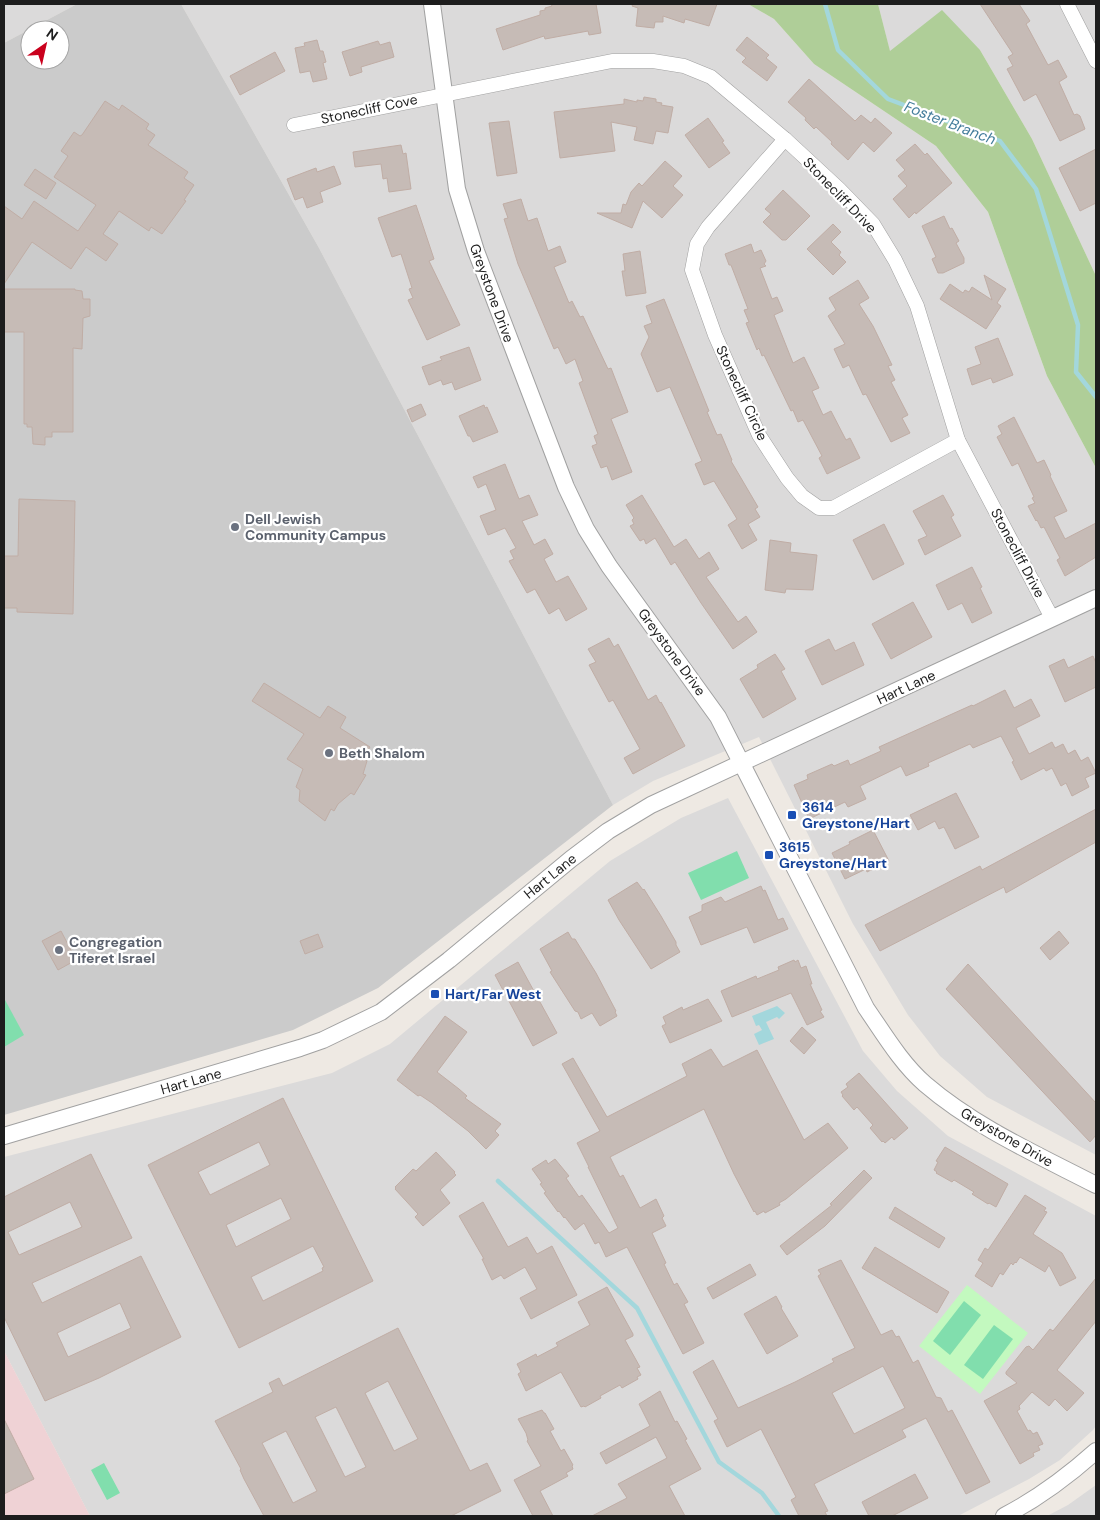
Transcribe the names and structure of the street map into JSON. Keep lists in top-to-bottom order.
{
  "streets": {
    "street": [
      "Stonecliff Cove",
      "Stonecliff Drive",
      "Greystone Drive",
      "Stonecliff Circle",
      "Hart Lane"
    ]
  },
  "crossings": [
    ["Stonecliff Cove", "Stonecliff Drive"],
    ["Stonecliff Cove", "Greystone Drive"],
    ["Stonecliff Drive", "Greystone Drive"],
    ["Stonecliff Drive", "Stonecliff Circle"],
    ["Stonecliff Drive", "Hart Lane"],
    ["Greystone Drive", "Hart Lane"]
  ],
  "water": ["Foster Branch"],
  "places": {
    "other": ["Dell Jewish Community Campus", "Beth Shalom", "Congregation Tiferet Israel"],
    "transit": ["3614 Greystone/Hart", "3615 Greystone/Hart", "Hart/Far West"]
  },
  "north": "top right"
}
